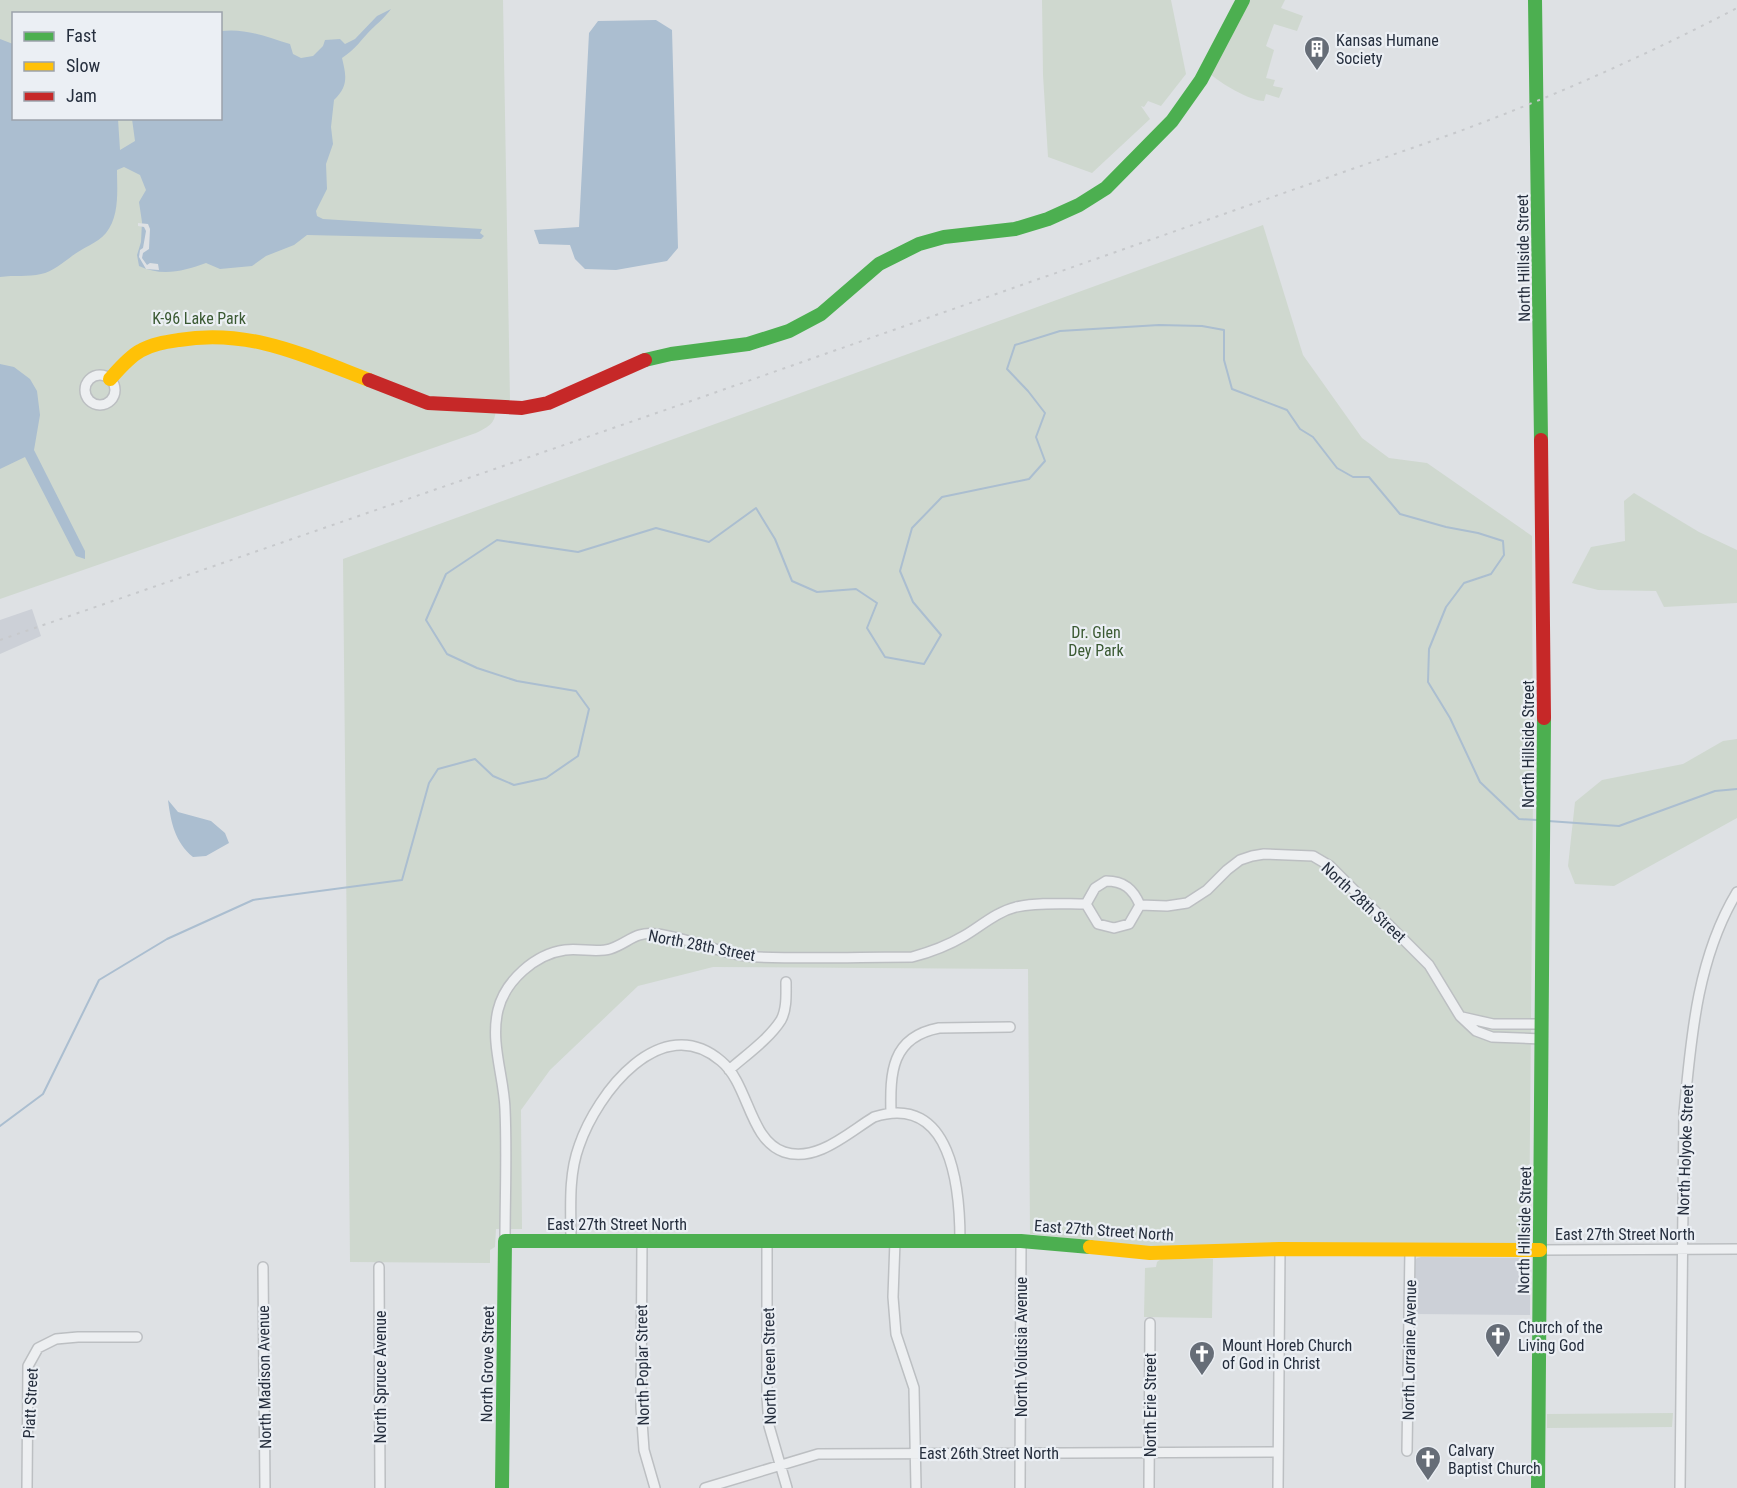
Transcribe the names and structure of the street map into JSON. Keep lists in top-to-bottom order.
{
  "streets": {
    "street": [
      "North Hillside Street",
      "North 28th Street",
      "North Holyoke Street",
      "East 27th Street North",
      "North Volutsia Avenue",
      "North Lorraine Avenue",
      "North Grove Street",
      "North Poplar Street",
      "North Green Street",
      "North Madison Avenue",
      "North Spruce Avenue",
      "Piatt Street",
      "North Erie Street",
      "East 26th Street North"
    ]
  },
  "crossings": [
    ["North Hillside Street", "North 28th Street"],
    ["North Hillside Street", "East 27th Street North"],
    ["North 28th Street", "East 27th Street North"],
    ["North 28th Street", "North Grove Street"],
    ["North Holyoke Street", "East 27th Street North"],
    ["East 27th Street North", "North Volutsia Avenue"],
    ["East 27th Street North", "North Lorraine Avenue"],
    ["East 27th Street North", "North Grove Street"],
    ["East 27th Street North", "North Poplar Street"],
    ["East 27th Street North", "North Green Street"],
    ["North Volutsia Avenue", "East 26th Street North"],
    ["North Green Street", "East 26th Street North"],
    ["North Erie Street", "East 26th Street North"]
  ],
  "parks": ["K-96 Lake Park", "Dr. Glen Dey Park"],
  "places": {
    "building": ["Kansas Humane Society"],
    "church": ["Church of the Living God", "Mount Horeb Church of God in Christ", "Calvary Baptist Church"]
  },
  "legend": ["Fast", "Slow", "Jam"]
}
